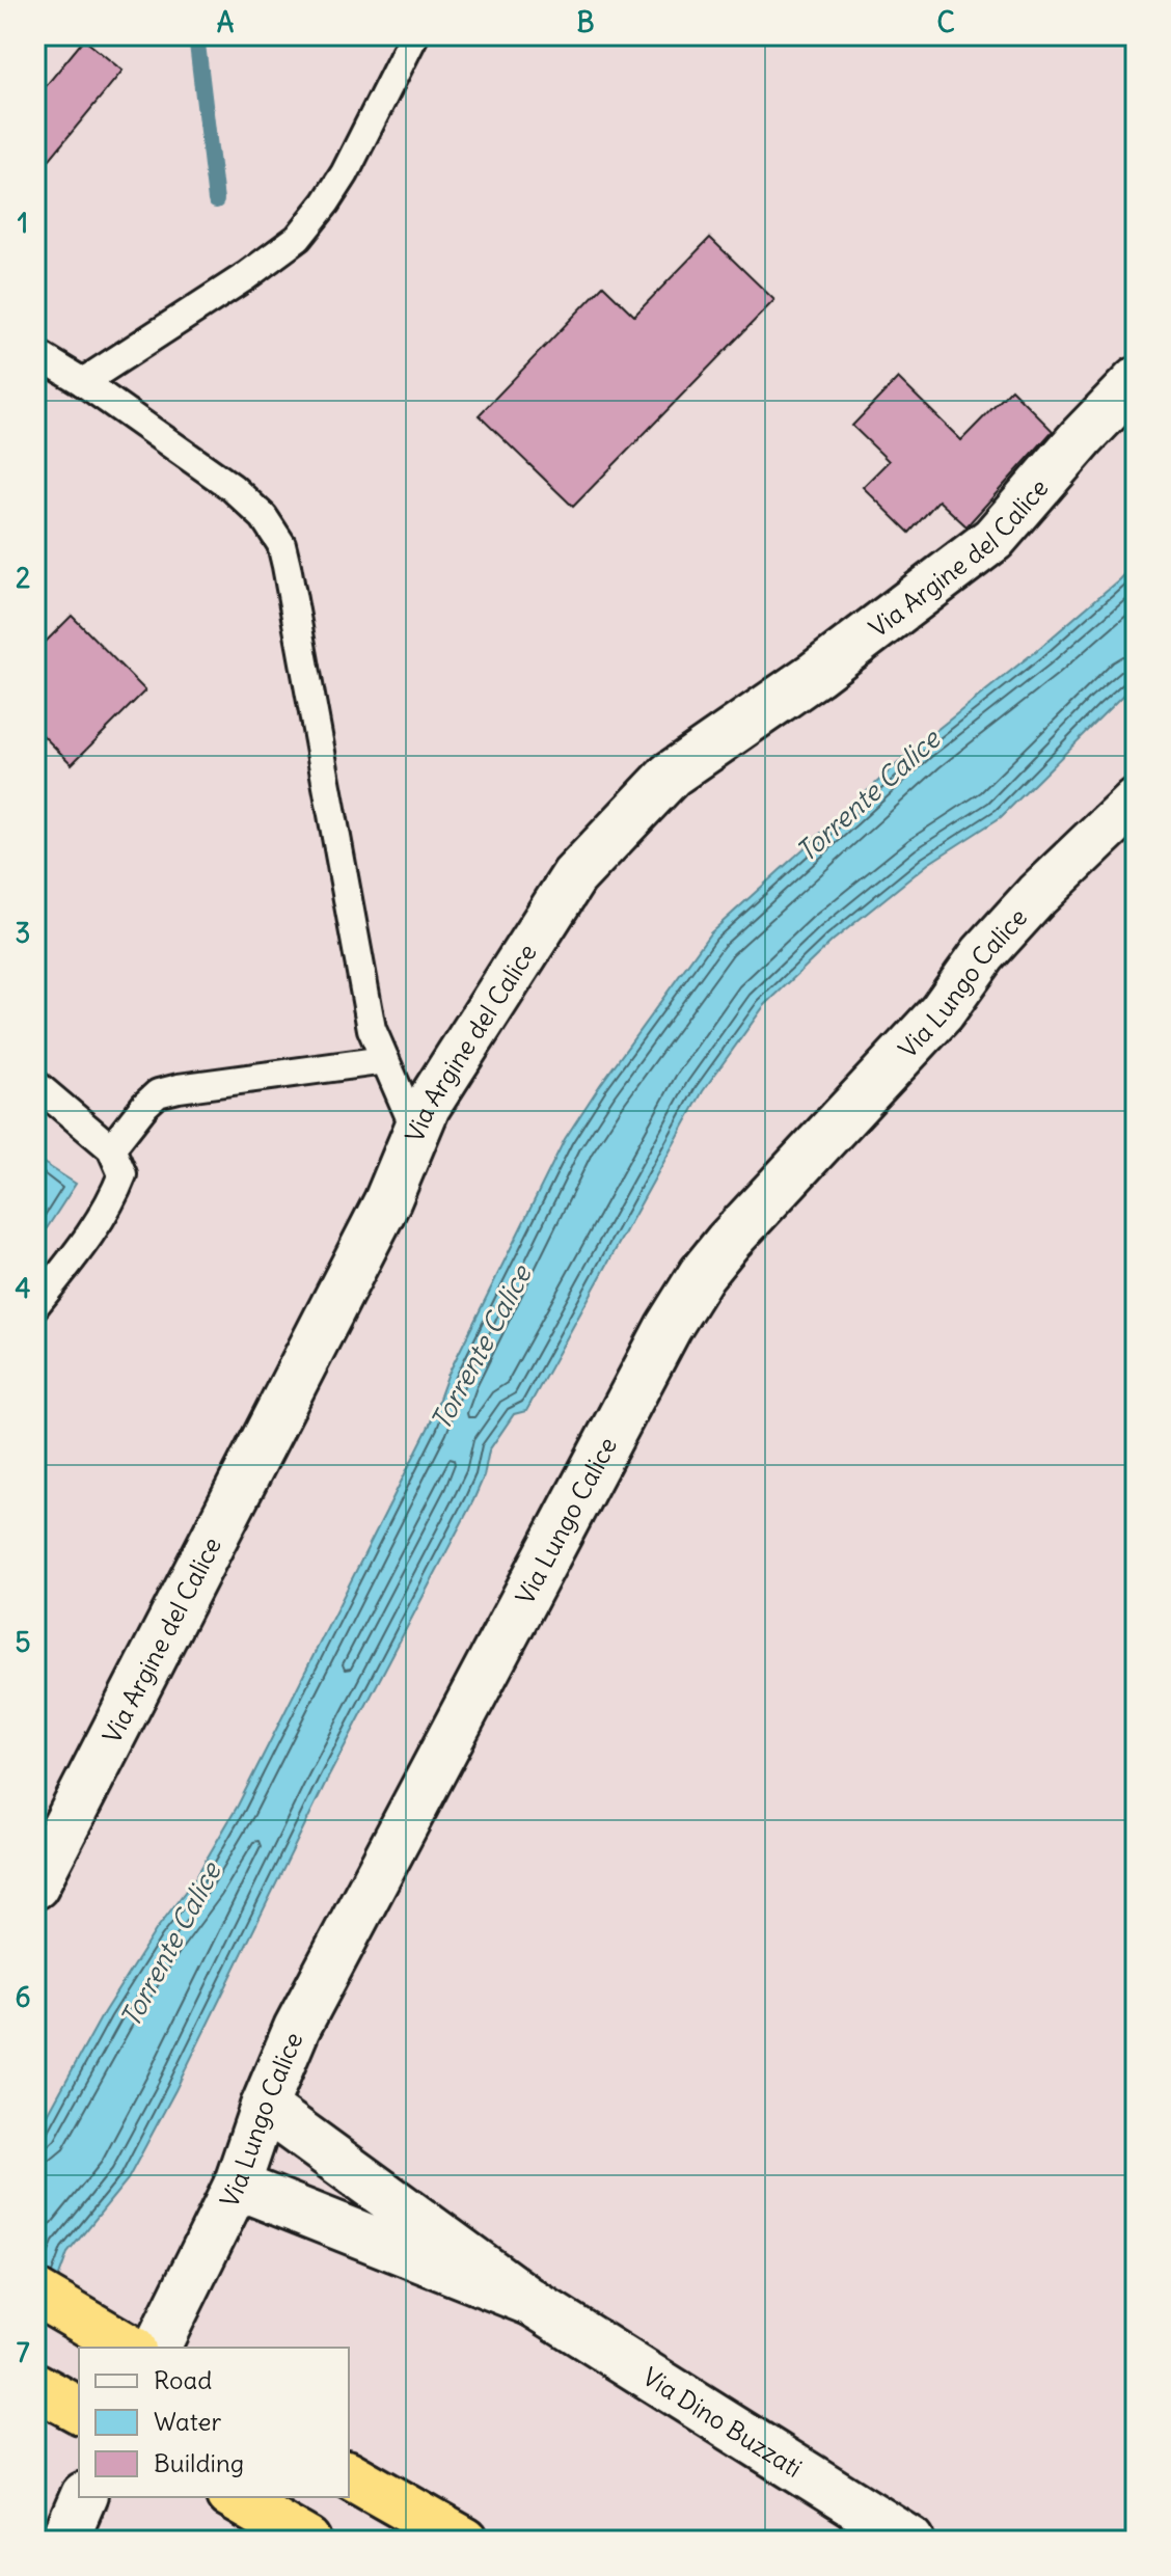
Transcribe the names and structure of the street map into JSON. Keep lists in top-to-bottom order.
{
  "streets": {
    "street": ["Via Argine del Calice", "Via Lungo Calice", "Via Dino Buzzati"]
  },
  "crossings": [
    ["Via Lungo Calice", "Via Dino Buzzati"]
  ],
  "water": ["Torrente Calice"],
  "legend": ["Road", "Water", "Building"],
  "grid": {
    "columns": ["A", "B", "C"],
    "rows": [
      "1",
      "2",
      "3",
      "4",
      "5",
      "6",
      "7"
    ]
  }
}
